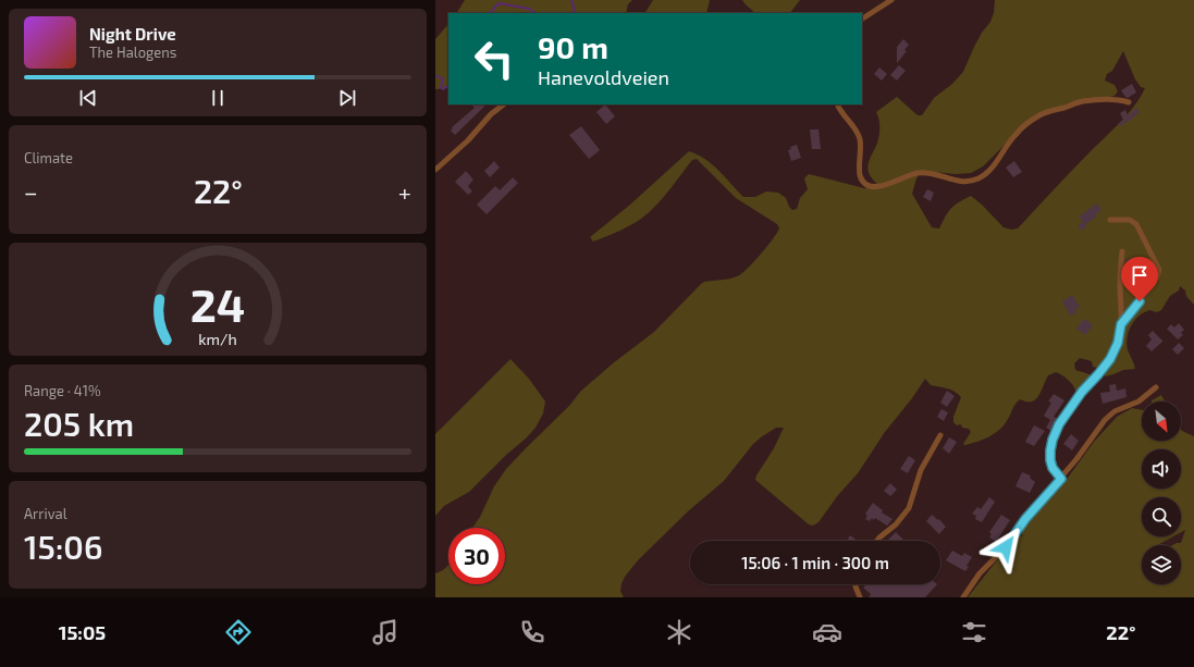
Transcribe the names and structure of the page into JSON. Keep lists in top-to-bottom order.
{
  "north": "bottom right",
  "page": {
    "turn": ["90 m", "Hanevoldveien"],
    "song": ["Night Drive", "The Halogens"],
    "tile": [
      "Climate",
      ["Range · 41%", "205 km"],
      ["Arrival", "15:06"]
    ],
    "heat": ["−", "22°", "+"],
    "limit": "30",
    "trip": "15:06 · 1 min · 300 m",
    "tabs": ["15:05", "22°"],
    "gauge": ["24", "km/h"]
  }
}
